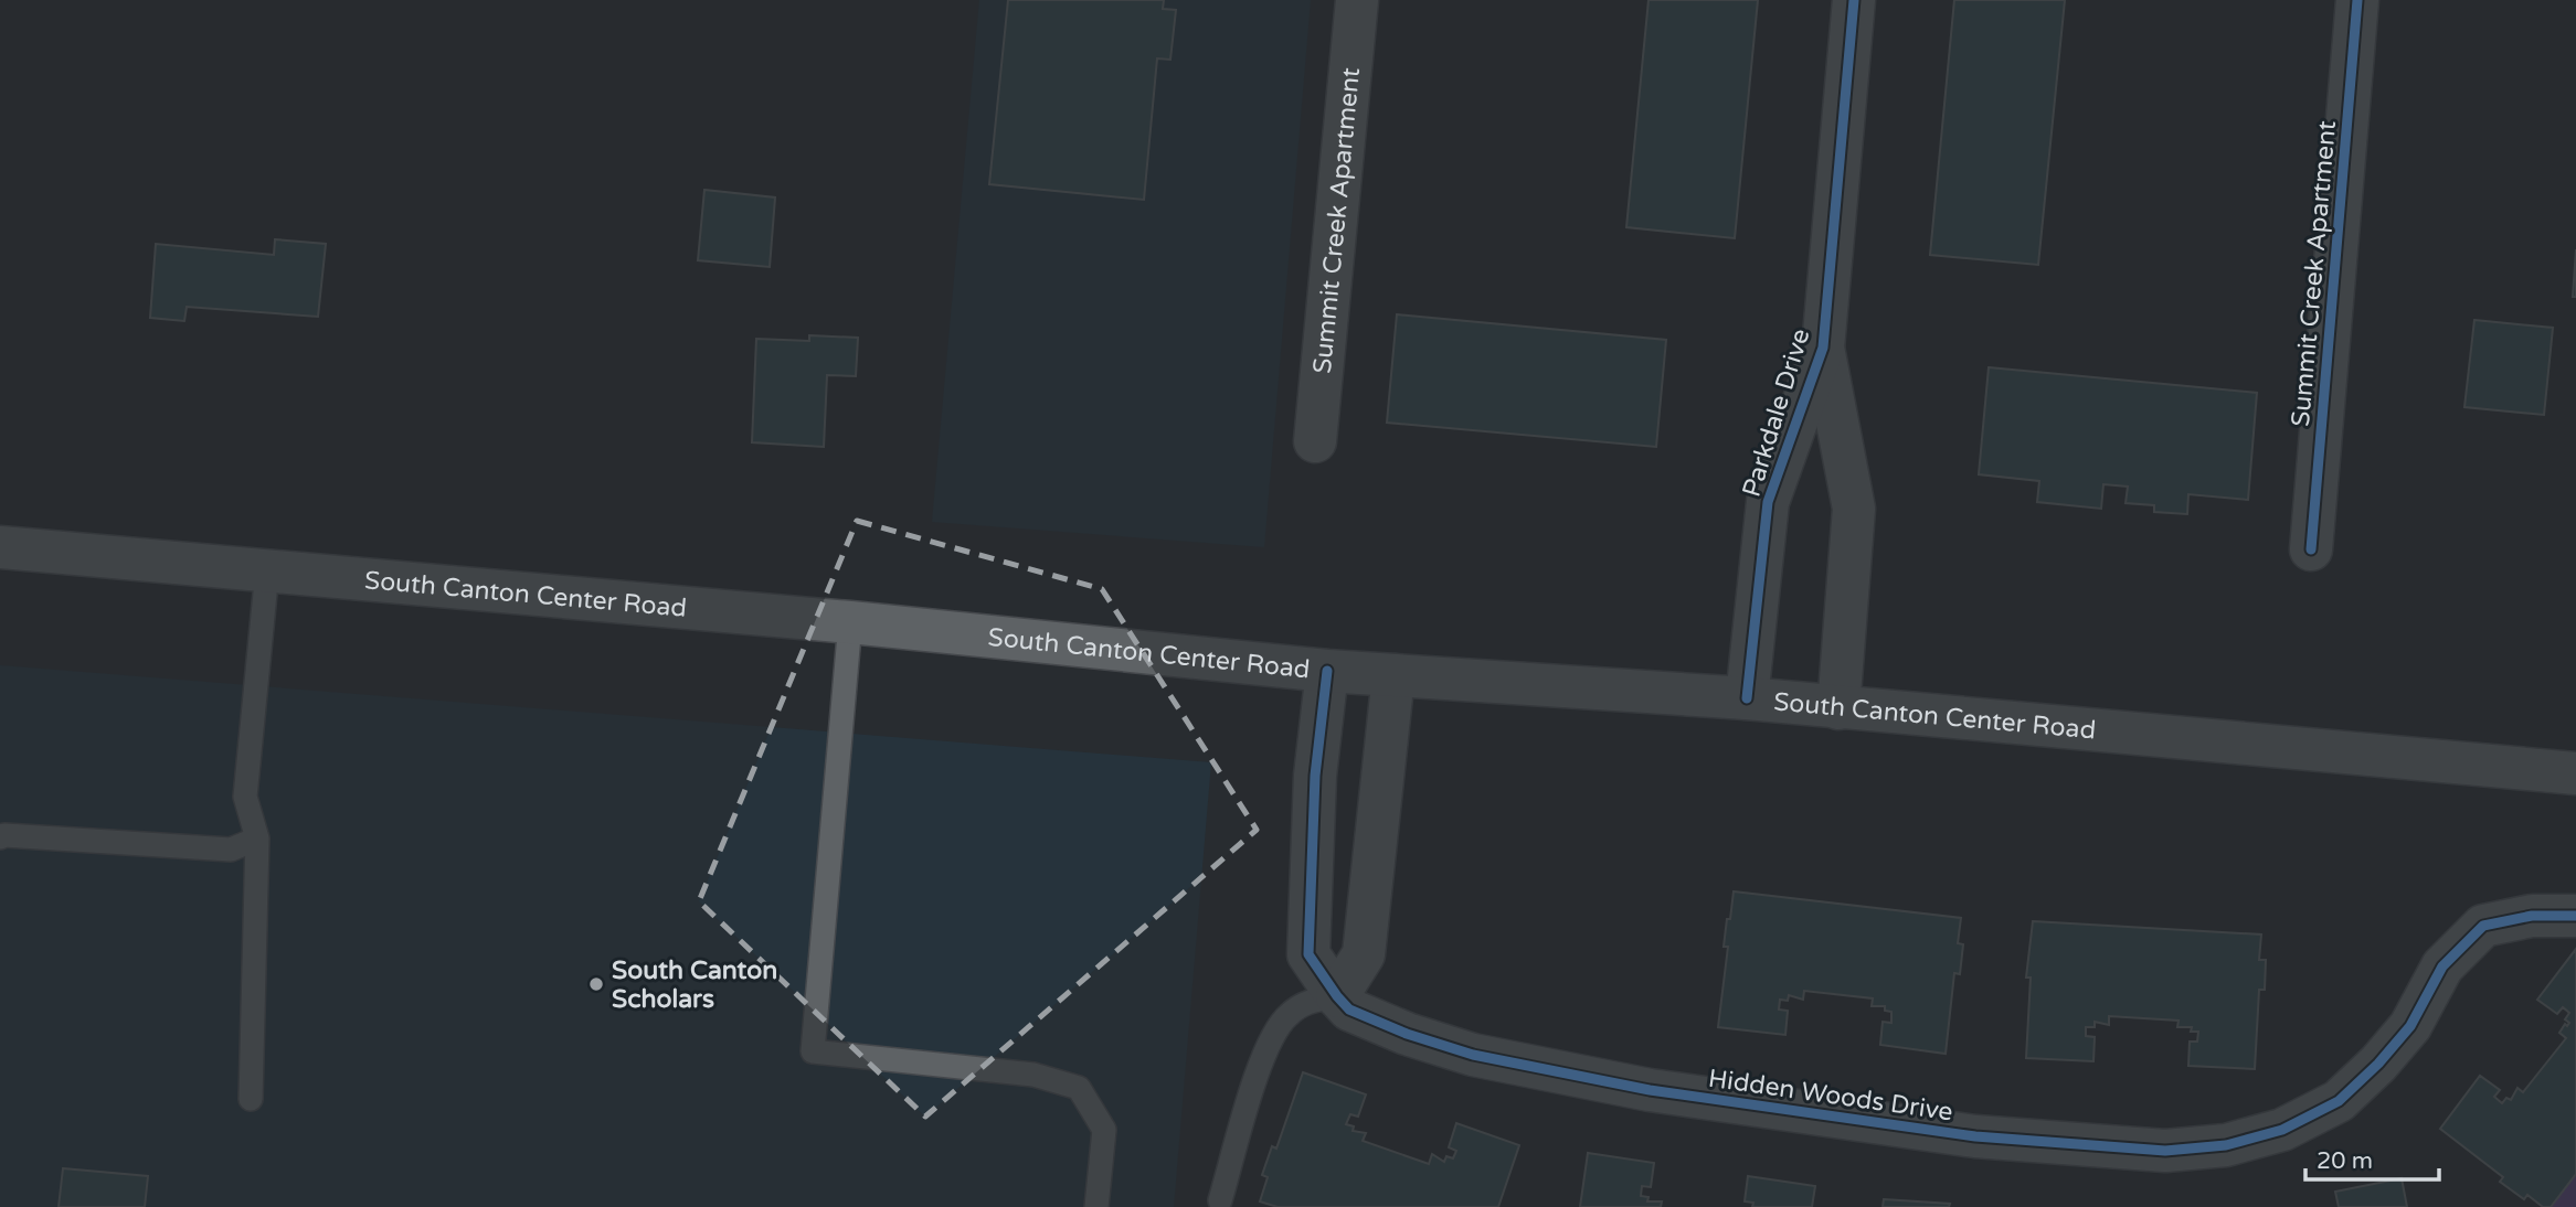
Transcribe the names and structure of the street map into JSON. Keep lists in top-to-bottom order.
{
  "streets": {
    "street": [
      "Summit Creek Apartment",
      "Parkdale Drive",
      "South Canton Center Road",
      "Hidden Woods Drive"
    ]
  },
  "crossings": [
    ["Parkdale Drive", "South Canton Center Road"],
    ["South Canton Center Road", "Hidden Woods Drive"]
  ],
  "places": ["South Canton Scholars"],
  "scale_bar": "20 m"
}
